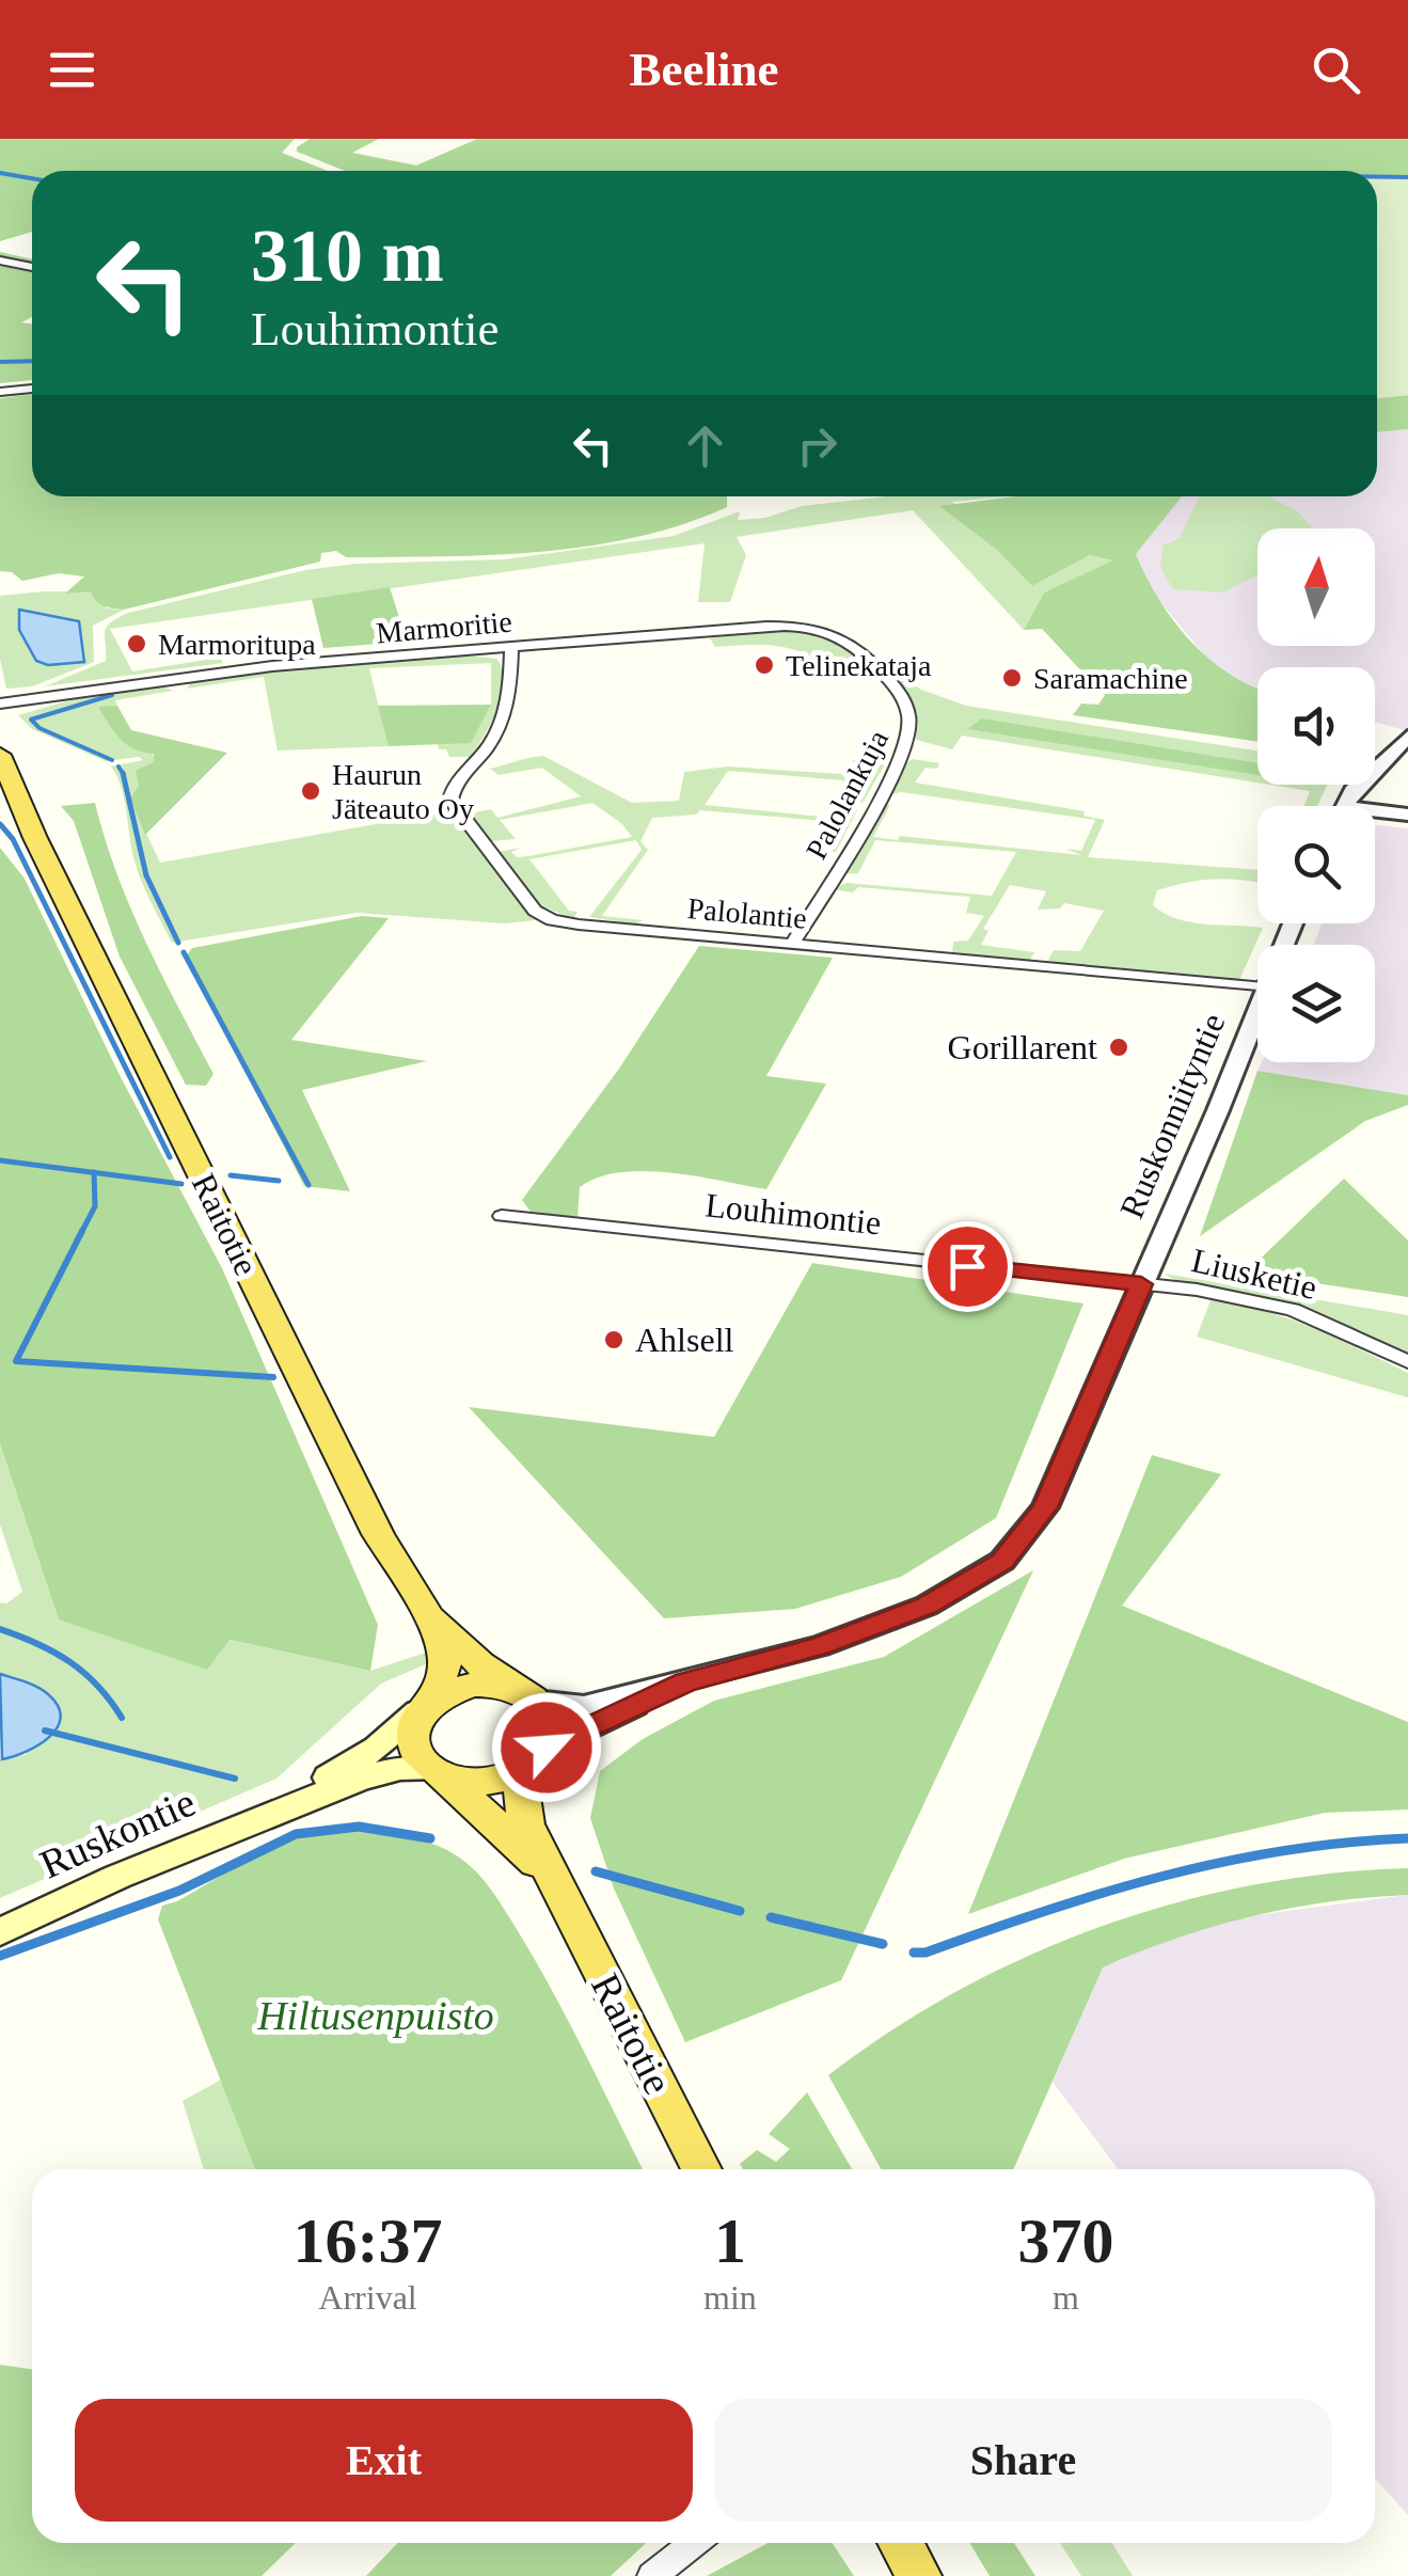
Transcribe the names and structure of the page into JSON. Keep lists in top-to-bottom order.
{
  "streets": {
    "main road": ["Raitotie", "Ruskontie"],
    "street": [
      "Marmoritie",
      "Palolankuja",
      "Palolantie",
      "Ruskonniityntie",
      "Louhimontie",
      "Liusketie"
    ]
  },
  "crossings": [
    ["Marmoritie", "Palolankuja"],
    ["Marmoritie", "Palolantie"],
    ["Palolankuja", "Palolantie"],
    ["Ruskonniityntie", "Louhimontie"],
    ["Ruskonniityntie", "Raitotie"],
    ["Ruskonniityntie", "Liusketie"],
    ["Ruskonniityntie", "Ruskontie"],
    ["Louhimontie", "Liusketie"],
    ["Raitotie", "Ruskontie"]
  ],
  "parks": ["Hiltusenpuisto"],
  "places": [
    "Marmoritupa",
    "Telinekataja",
    "Saramachine",
    "Haurun Jäteauto Oy",
    "Gorillarent",
    "Ahlsell"
  ],
  "north": "top",
  "page": {
    "header": "Beeline",
    "turn": ["310 m", "Louhimontie"],
    "eta": [
      "16:37",
      "Arrival",
      "1",
      "min",
      "370",
      "m"
    ],
    "buttons": ["Exit", "Share"]
  }
}
